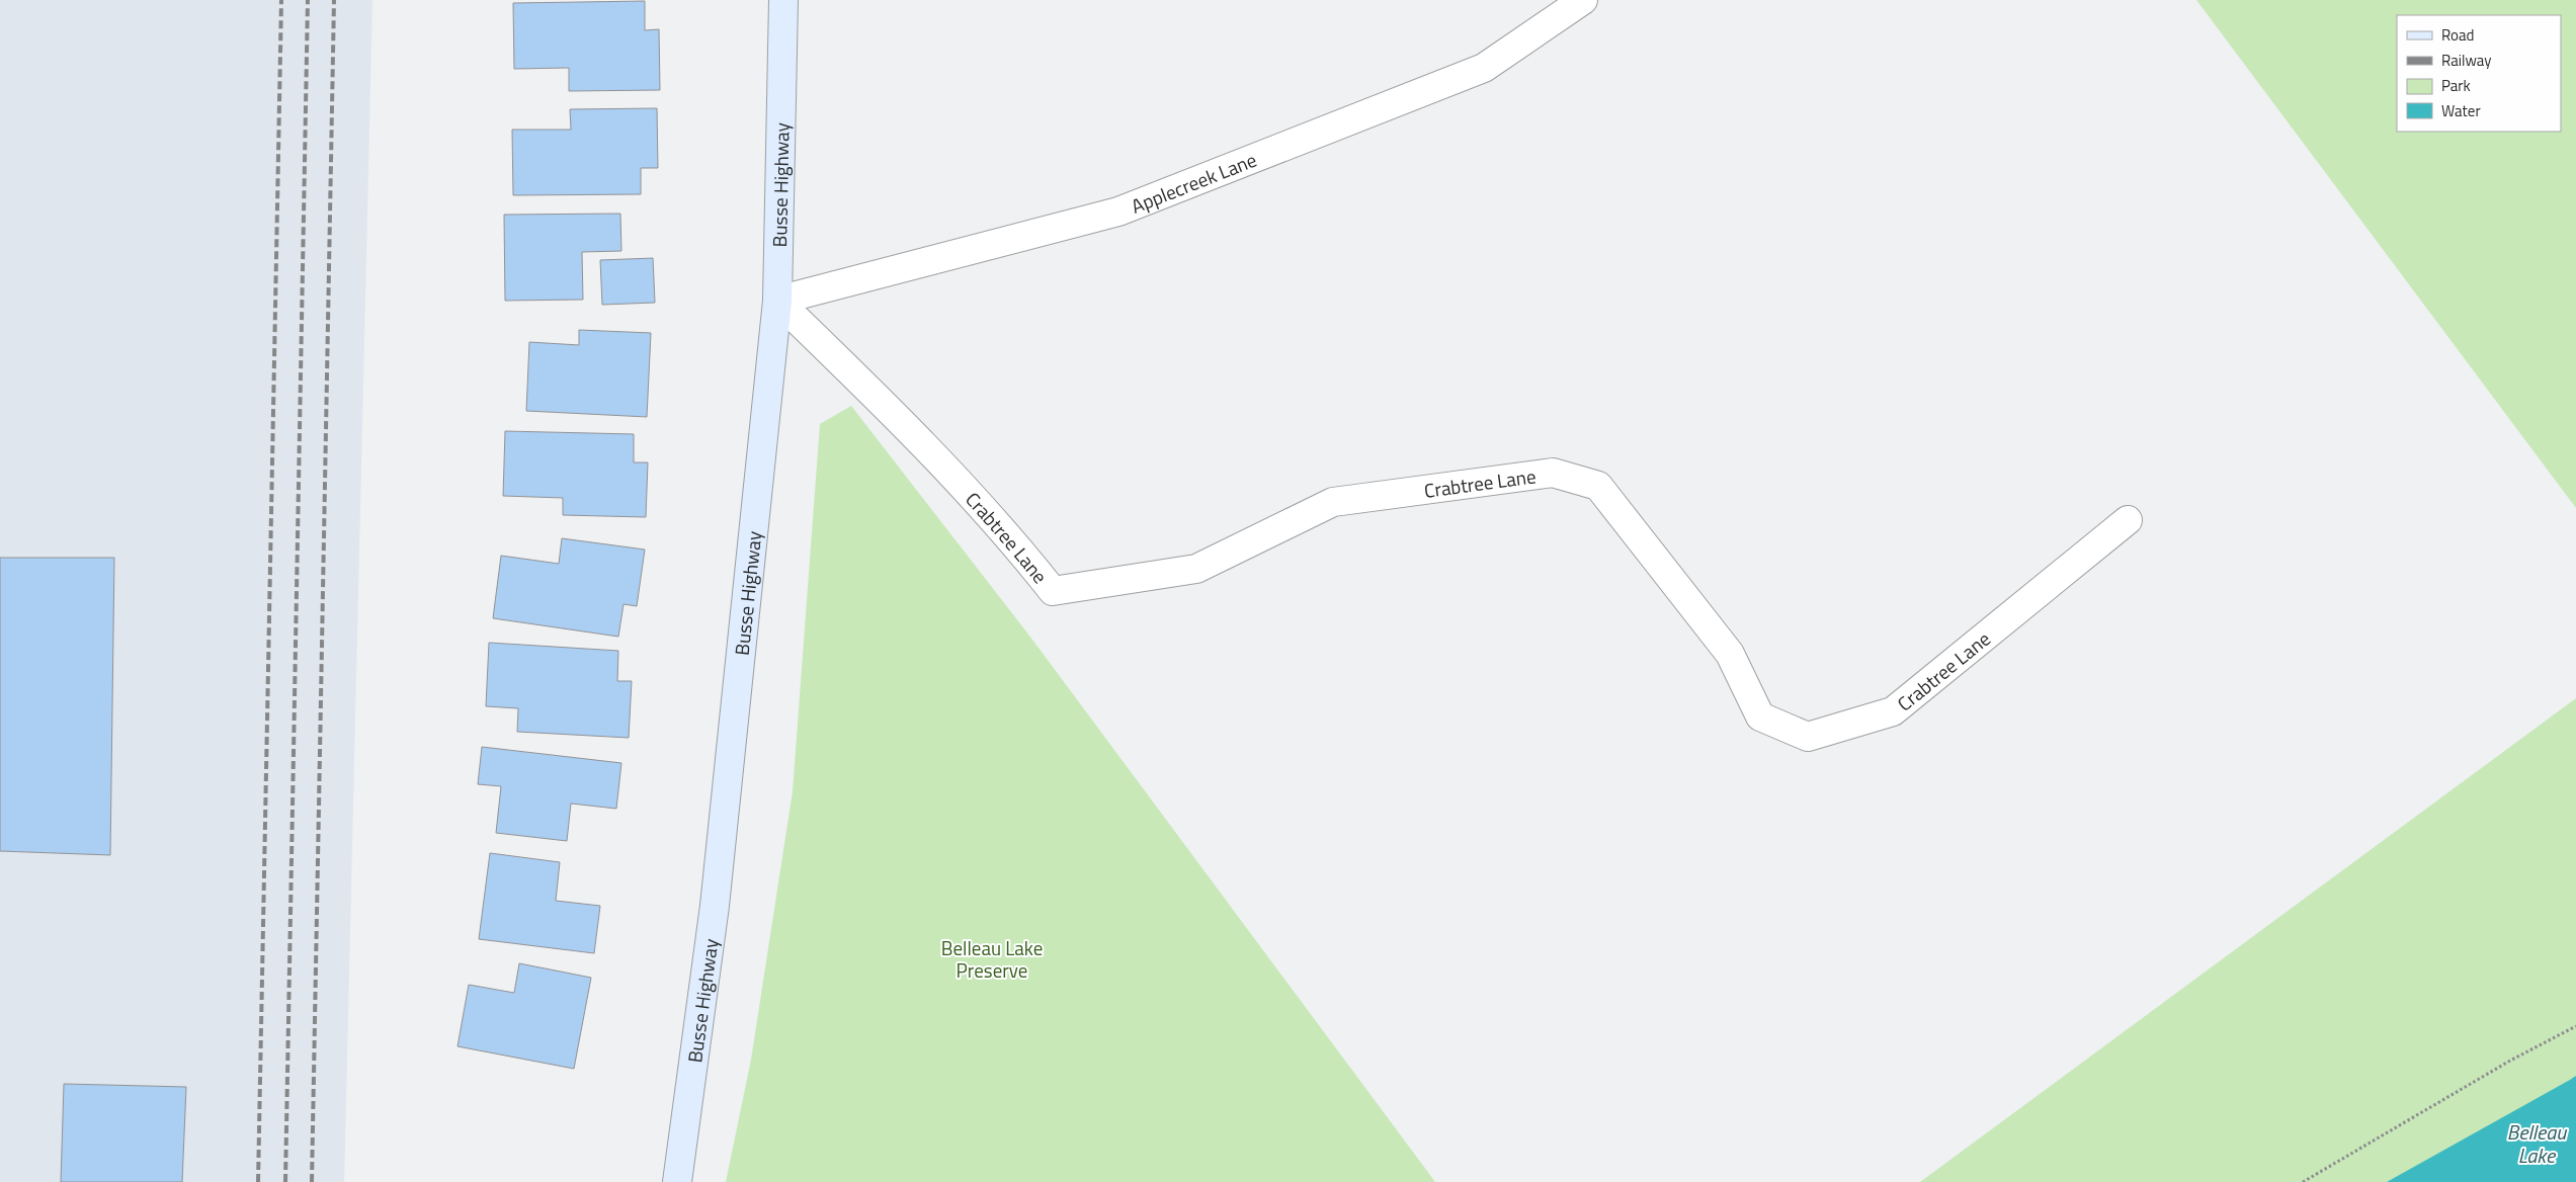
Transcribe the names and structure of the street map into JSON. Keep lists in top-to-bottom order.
{
  "streets": {
    "main road": ["Busse Highway"],
    "street": ["Applecreek Lane", "Crabtree Lane"]
  },
  "crossings": [
    ["Applecreek Lane", "Busse Highway"],
    ["Applecreek Lane", "Crabtree Lane"],
    ["Busse Highway", "Crabtree Lane"]
  ],
  "water": ["Belleau Lake"],
  "parks": ["Belleau Lake Preserve"],
  "legend": [
    "Road",
    "Railway",
    "Park",
    "Water"
  ]
}
